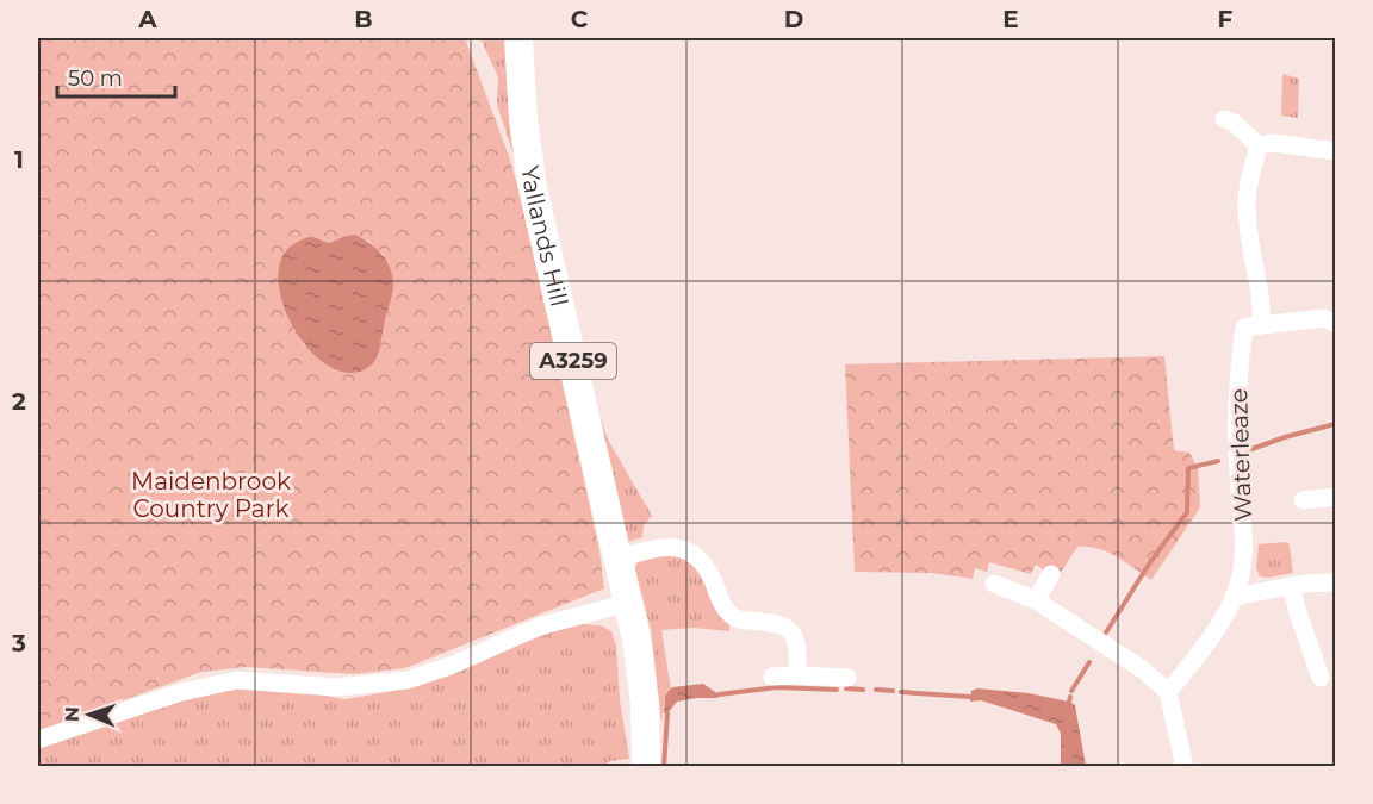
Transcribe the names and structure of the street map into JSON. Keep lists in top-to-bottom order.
{
  "streets": {
    "main road": ["Yallands Hill", "A3259"],
    "street": ["Waterleaze"]
  },
  "crossings": [
    ["Yallands Hill", "A3259"]
  ],
  "parks": ["Maidenbrook Country Park"],
  "scale_bar": "50 m",
  "north": "left",
  "grid": {
    "columns": [
      "A",
      "B",
      "C",
      "D",
      "E",
      "F"
    ],
    "rows": ["1", "2", "3"]
  }
}
